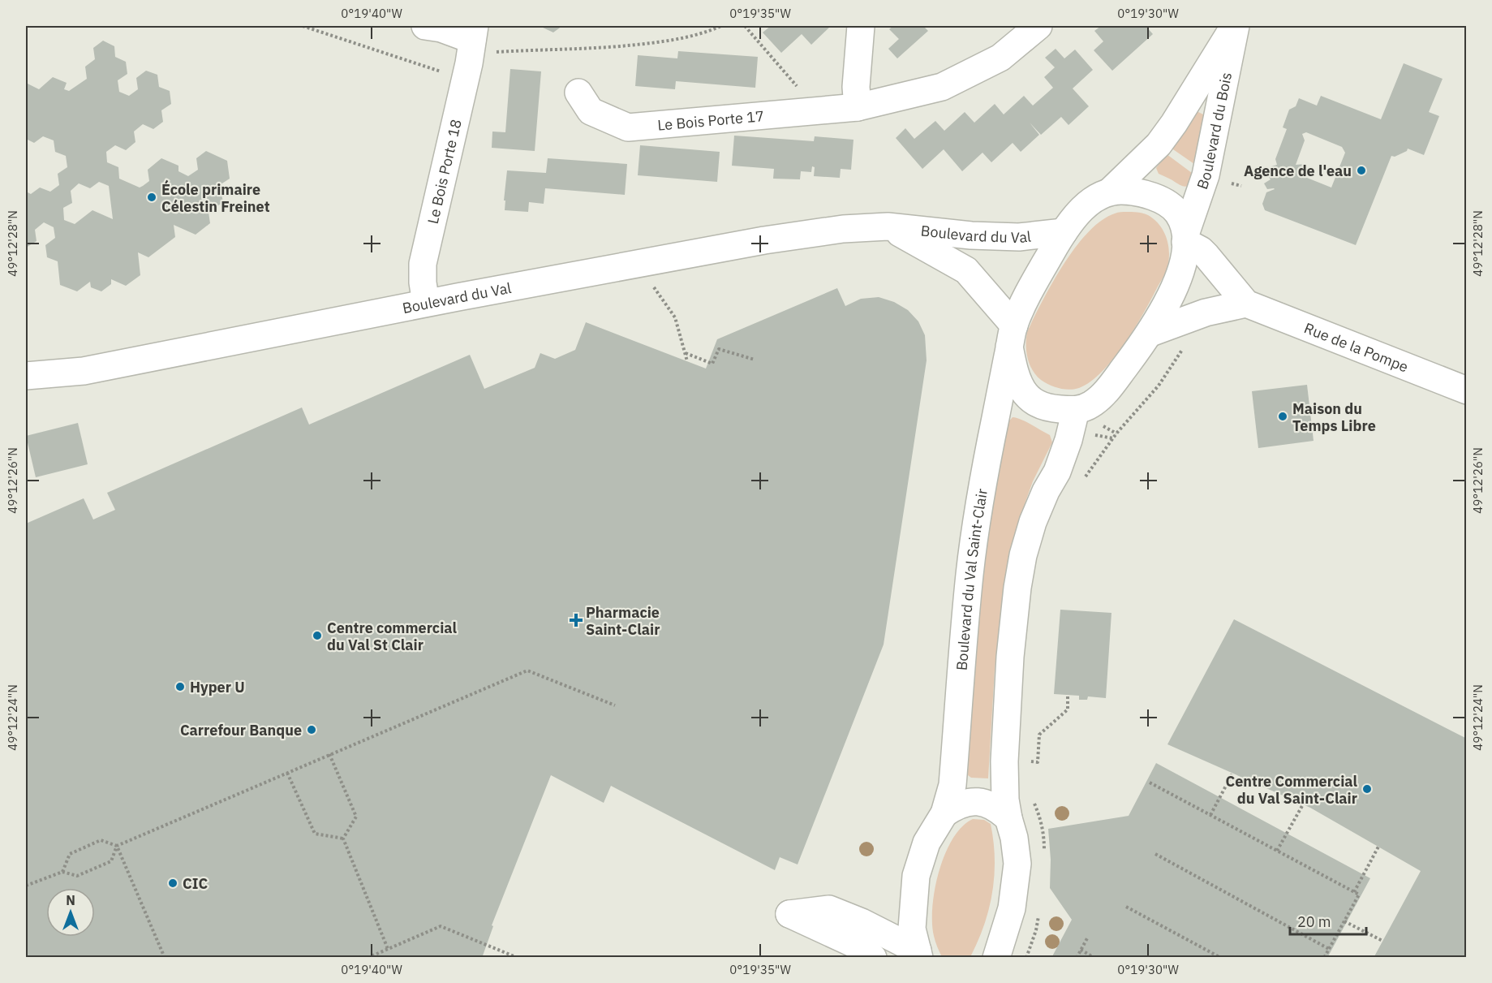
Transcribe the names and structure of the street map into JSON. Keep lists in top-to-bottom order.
{
  "streets": {
    "street": [
      "Le Bois Porte 17",
      "Boulevard du Bois",
      "Le Bois Porte 18",
      "Boulevard du Val",
      "Rue de la Pompe",
      "Boulevard du Val Saint-Clair"
    ]
  },
  "crossings": [
    ["Boulevard du Bois", "Boulevard du Val"],
    ["Boulevard du Bois", "Rue de la Pompe"],
    ["Boulevard du Bois", "Boulevard du Val Saint-Clair"],
    ["Le Bois Porte 18", "Boulevard du Val"],
    ["Boulevard du Val", "Boulevard du Val Saint-Clair"]
  ],
  "places": {
    "other": [
      "Agence de l'eau",
      "École primaire Célestin Freinet",
      "Maison du Temps Libre",
      "Centre commercial du Val St Clair",
      "Hyper U",
      "Carrefour Banque",
      "Centre Commercial du Val Saint-Clair",
      "CIC"
    ],
    "health": ["Pharmacie Saint-Clair"]
  },
  "scale_bar": "20 m",
  "north": "top",
  "coordinates": [
    "0°19'40\"W",
    "0°19'35\"W",
    "0°19'30\"W",
    "49°12'28\"N",
    "49°12'26\"N",
    "49°12'24\"N"
  ]
}
